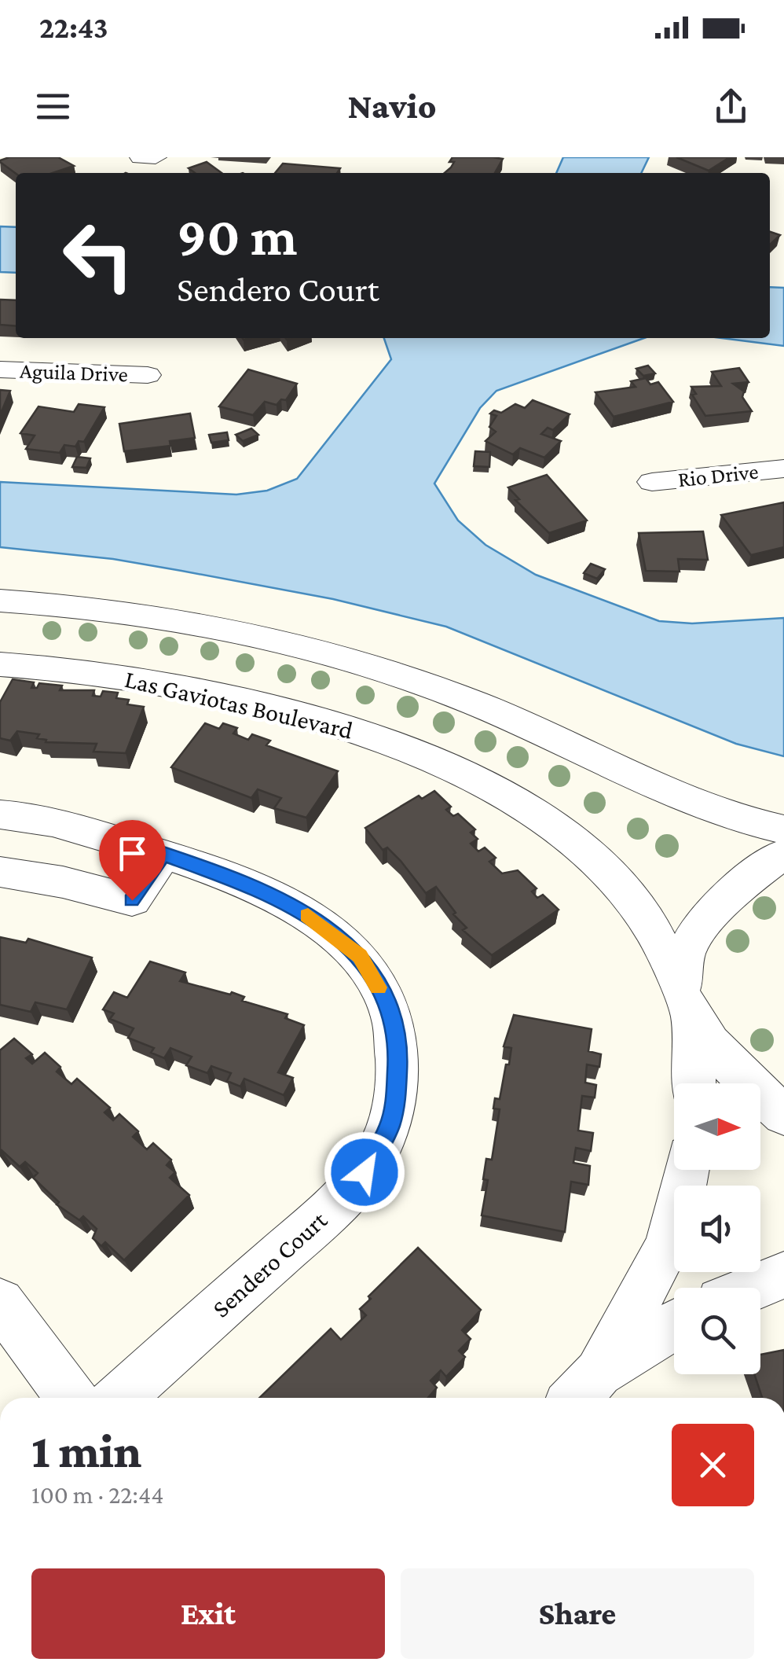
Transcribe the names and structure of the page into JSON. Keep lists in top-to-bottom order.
{
  "streets": {
    "street": [
      "Aguila Drive",
      "Rio Drive",
      "Las Gaviotas Boulevard",
      "Sendero Court"
    ]
  },
  "north": "right",
  "page": {
    "status": "22:43",
    "header": "Navio",
    "turn": ["90 m", "Sendero Court"],
    "heading": ["1 min", "100 m · 22:44"],
    "buttons": ["Exit", "Share"]
  }
}
